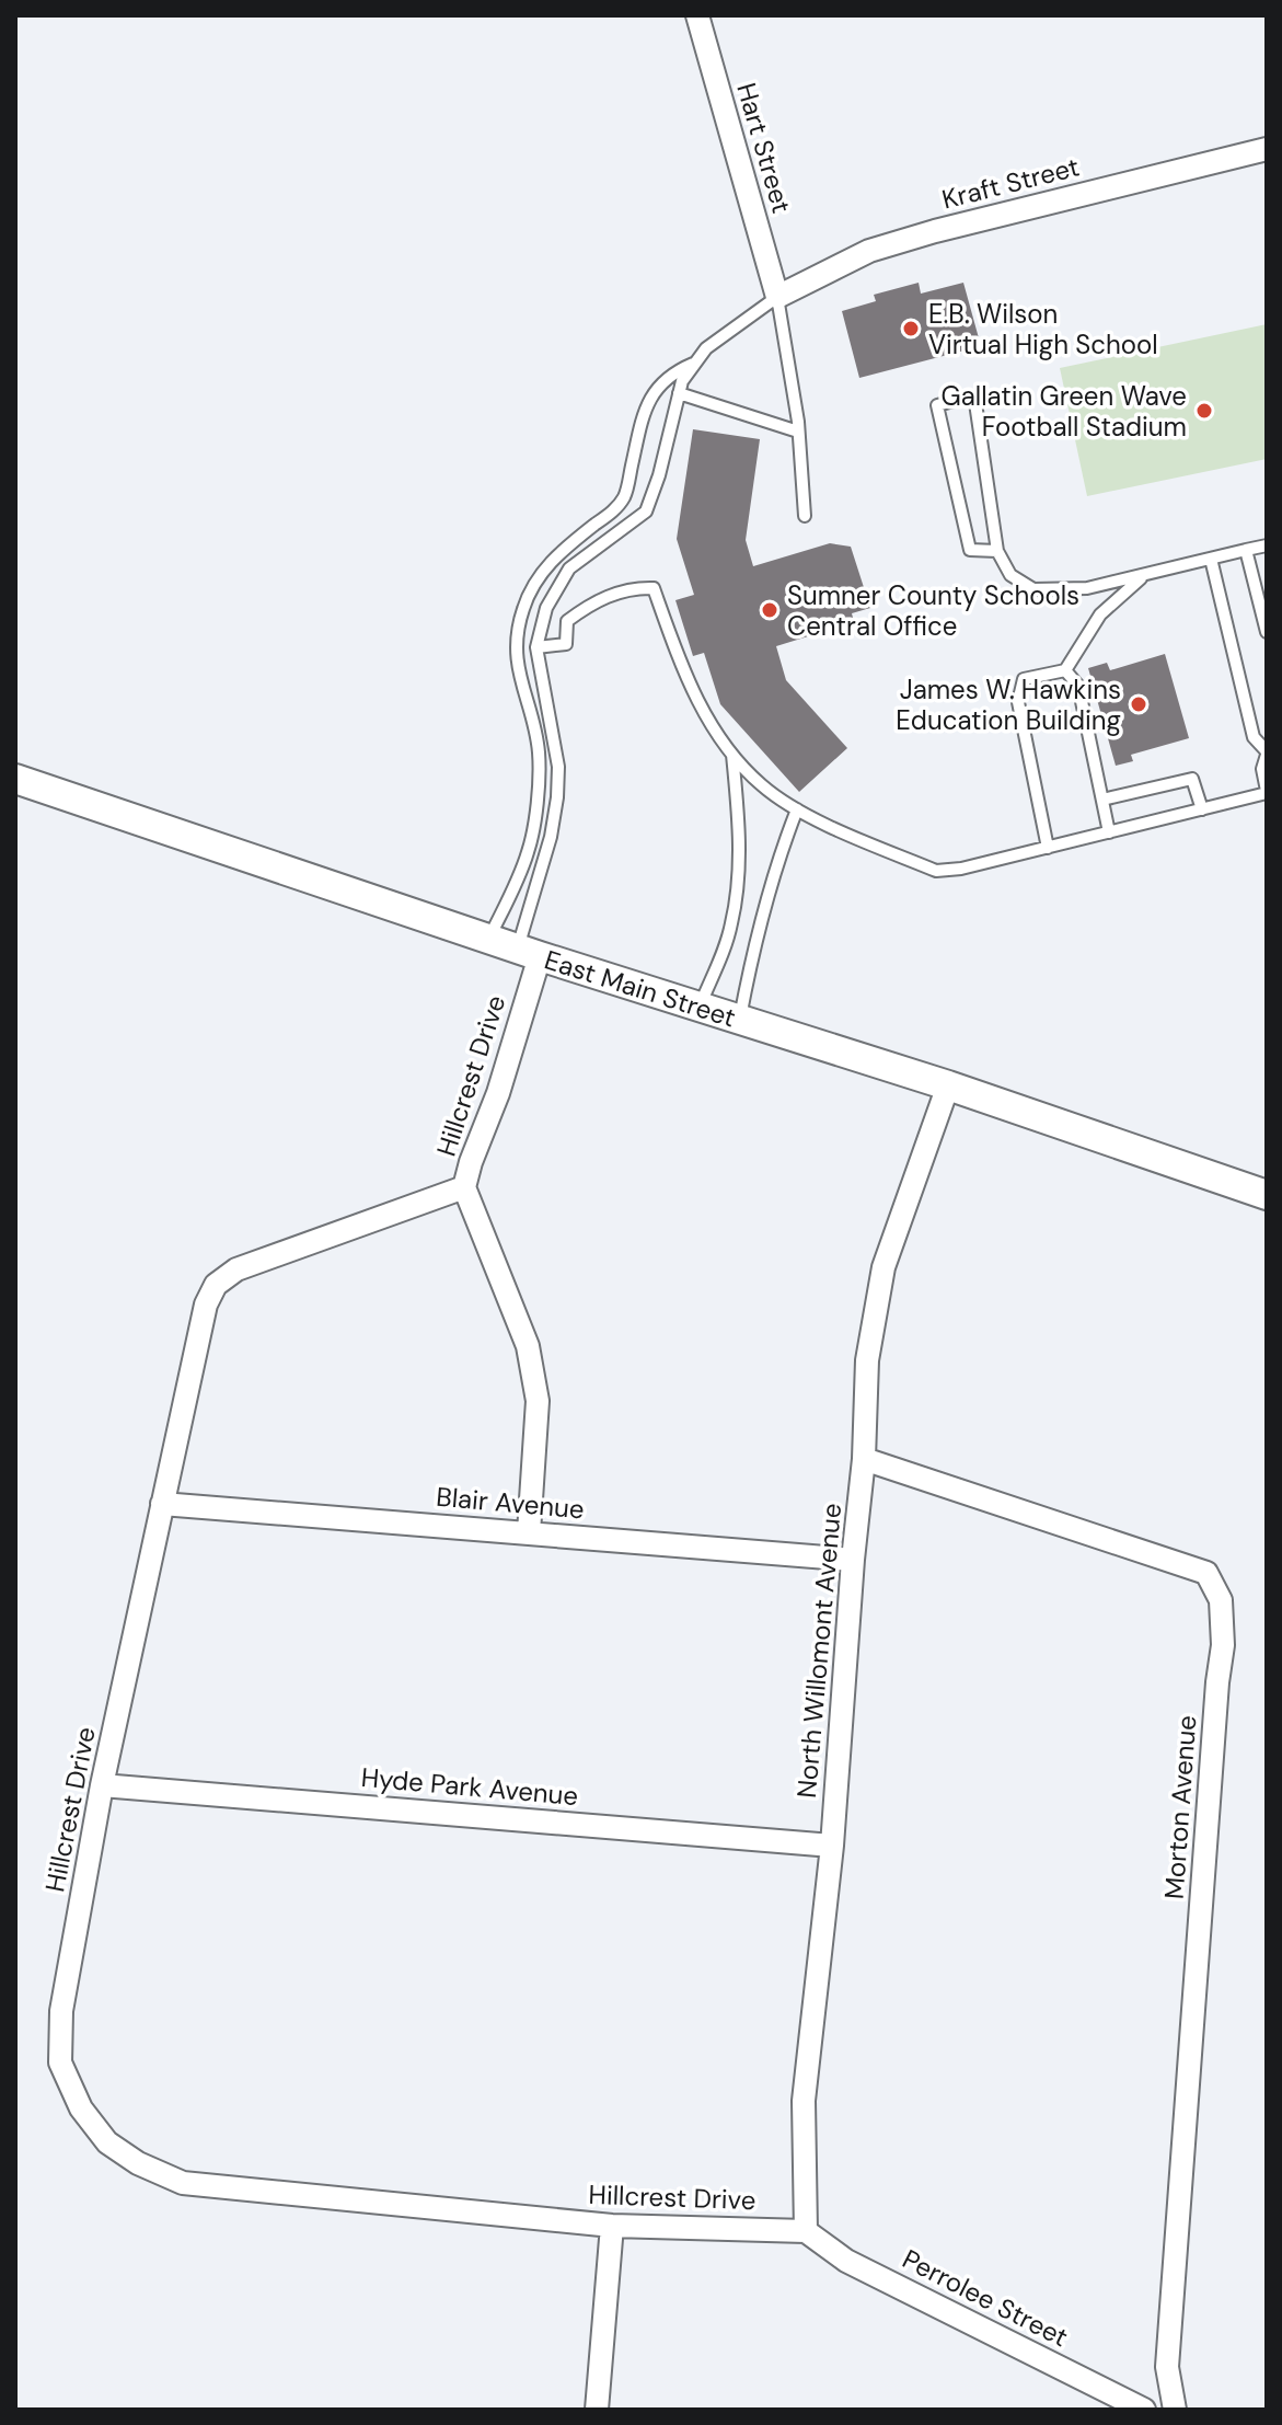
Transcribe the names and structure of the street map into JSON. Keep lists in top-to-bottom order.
{
  "streets": {
    "street": [
      "Hart Street",
      "Kraft Street",
      "East Main Street",
      "Hillcrest Drive",
      "Blair Avenue",
      "North Willomont Avenue",
      "Hyde Park Avenue",
      "Morton Avenue",
      "Perrolee Street"
    ]
  },
  "crossings": [
    ["Hart Street", "Kraft Street"],
    ["East Main Street", "Hillcrest Drive"],
    ["East Main Street", "North Willomont Avenue"],
    ["Hillcrest Drive", "Blair Avenue"],
    ["Hillcrest Drive", "North Willomont Avenue"],
    ["Hillcrest Drive", "Hyde Park Avenue"],
    ["Hillcrest Drive", "Perrolee Street"],
    ["Blair Avenue", "North Willomont Avenue"],
    ["North Willomont Avenue", "Hyde Park Avenue"],
    ["North Willomont Avenue", "Morton Avenue"],
    ["North Willomont Avenue", "Perrolee Street"]
  ],
  "places": [
    "E.B. Wilson Virtual High School",
    "Gallatin Green Wave Football Stadium",
    "Sumner County Schools Central Office",
    "James W. Hawkins Education Building"
  ]
}
